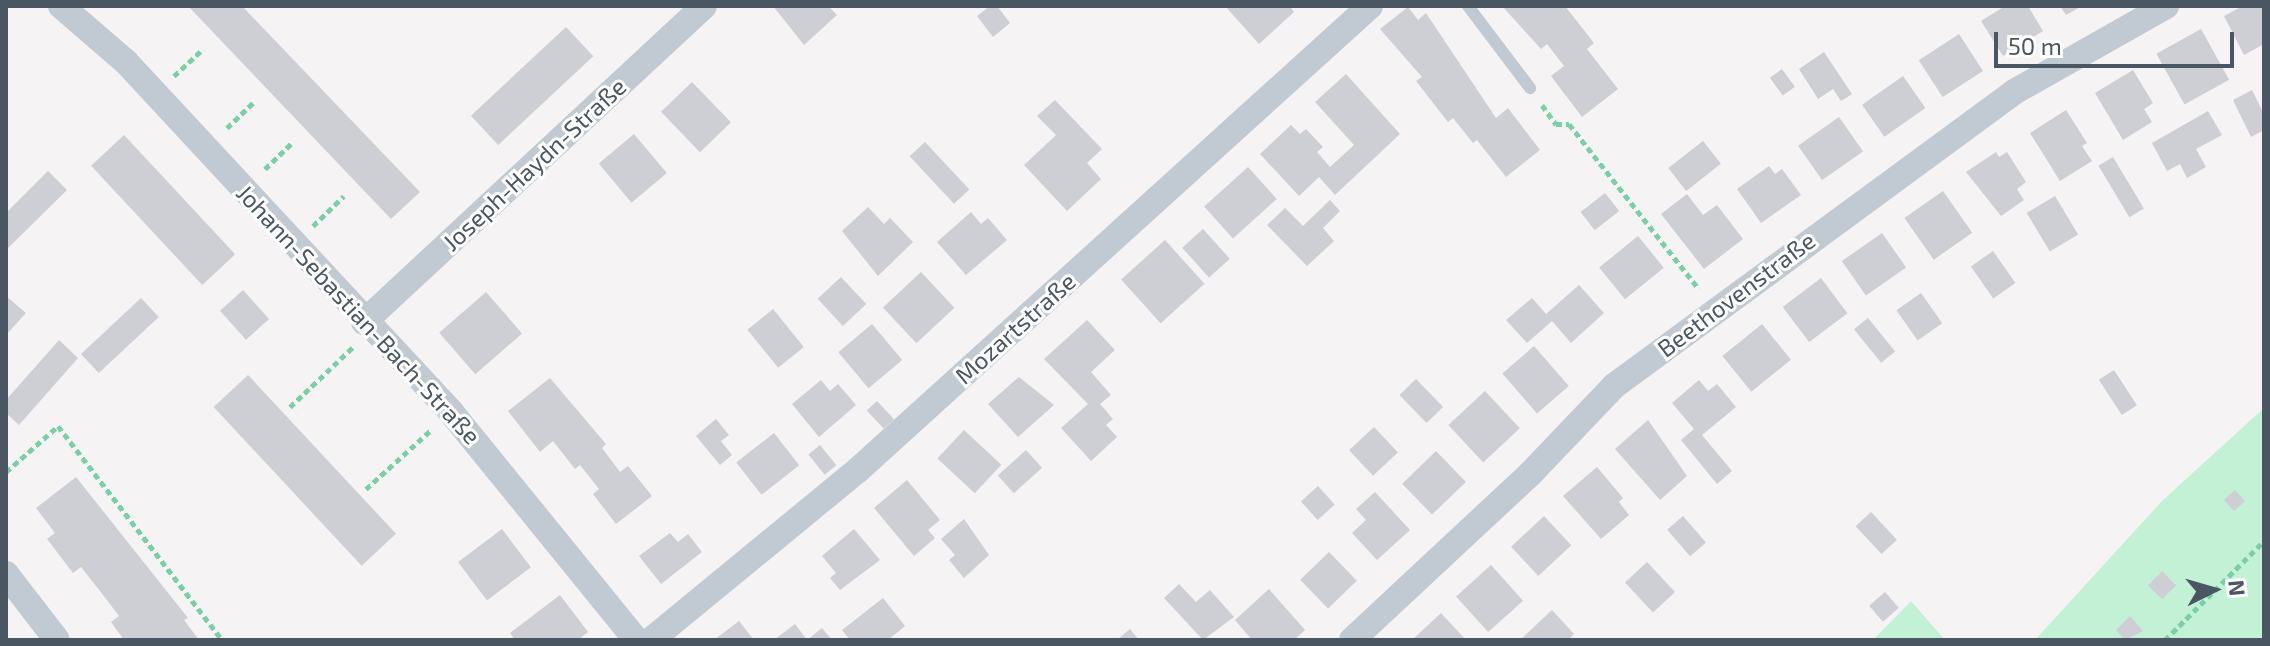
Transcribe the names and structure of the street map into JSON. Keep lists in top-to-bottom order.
{
  "streets": {
    "street": [
      "Joseph-Haydn-Straße",
      "Beethovenstraße",
      "Johann-Sebastian-Bach-Straße",
      "Mozartstraße"
    ]
  },
  "crossings": [
    ["Joseph-Haydn-Straße", "Johann-Sebastian-Bach-Straße"]
  ],
  "scale_bar": "50 m",
  "north": "right"
}
